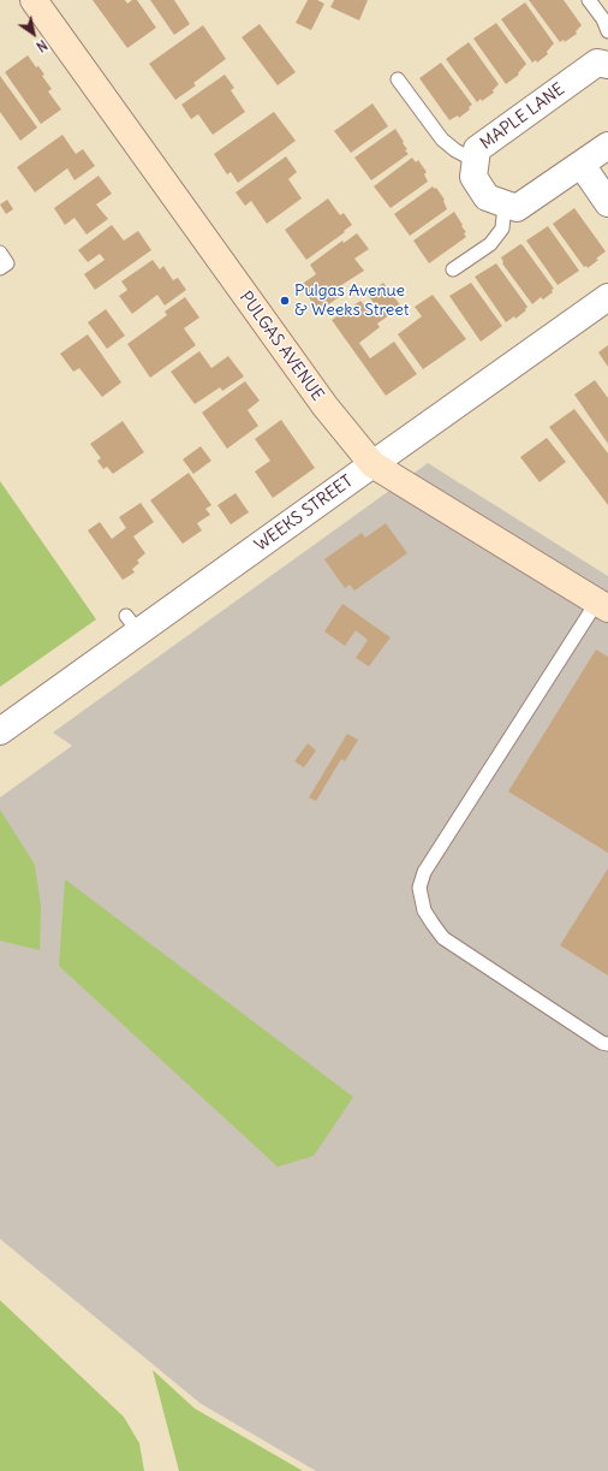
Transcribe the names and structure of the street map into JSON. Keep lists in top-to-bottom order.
{
  "streets": {
    "street": ["MAPLE LANE", "PULGAS AVENUE", "WEEKS STREET"]
  },
  "crossings": [
    ["PULGAS AVENUE", "WEEKS STREET"]
  ],
  "places": ["Pulgas Avenue & Weeks Street"],
  "north": "bottom right"
}
